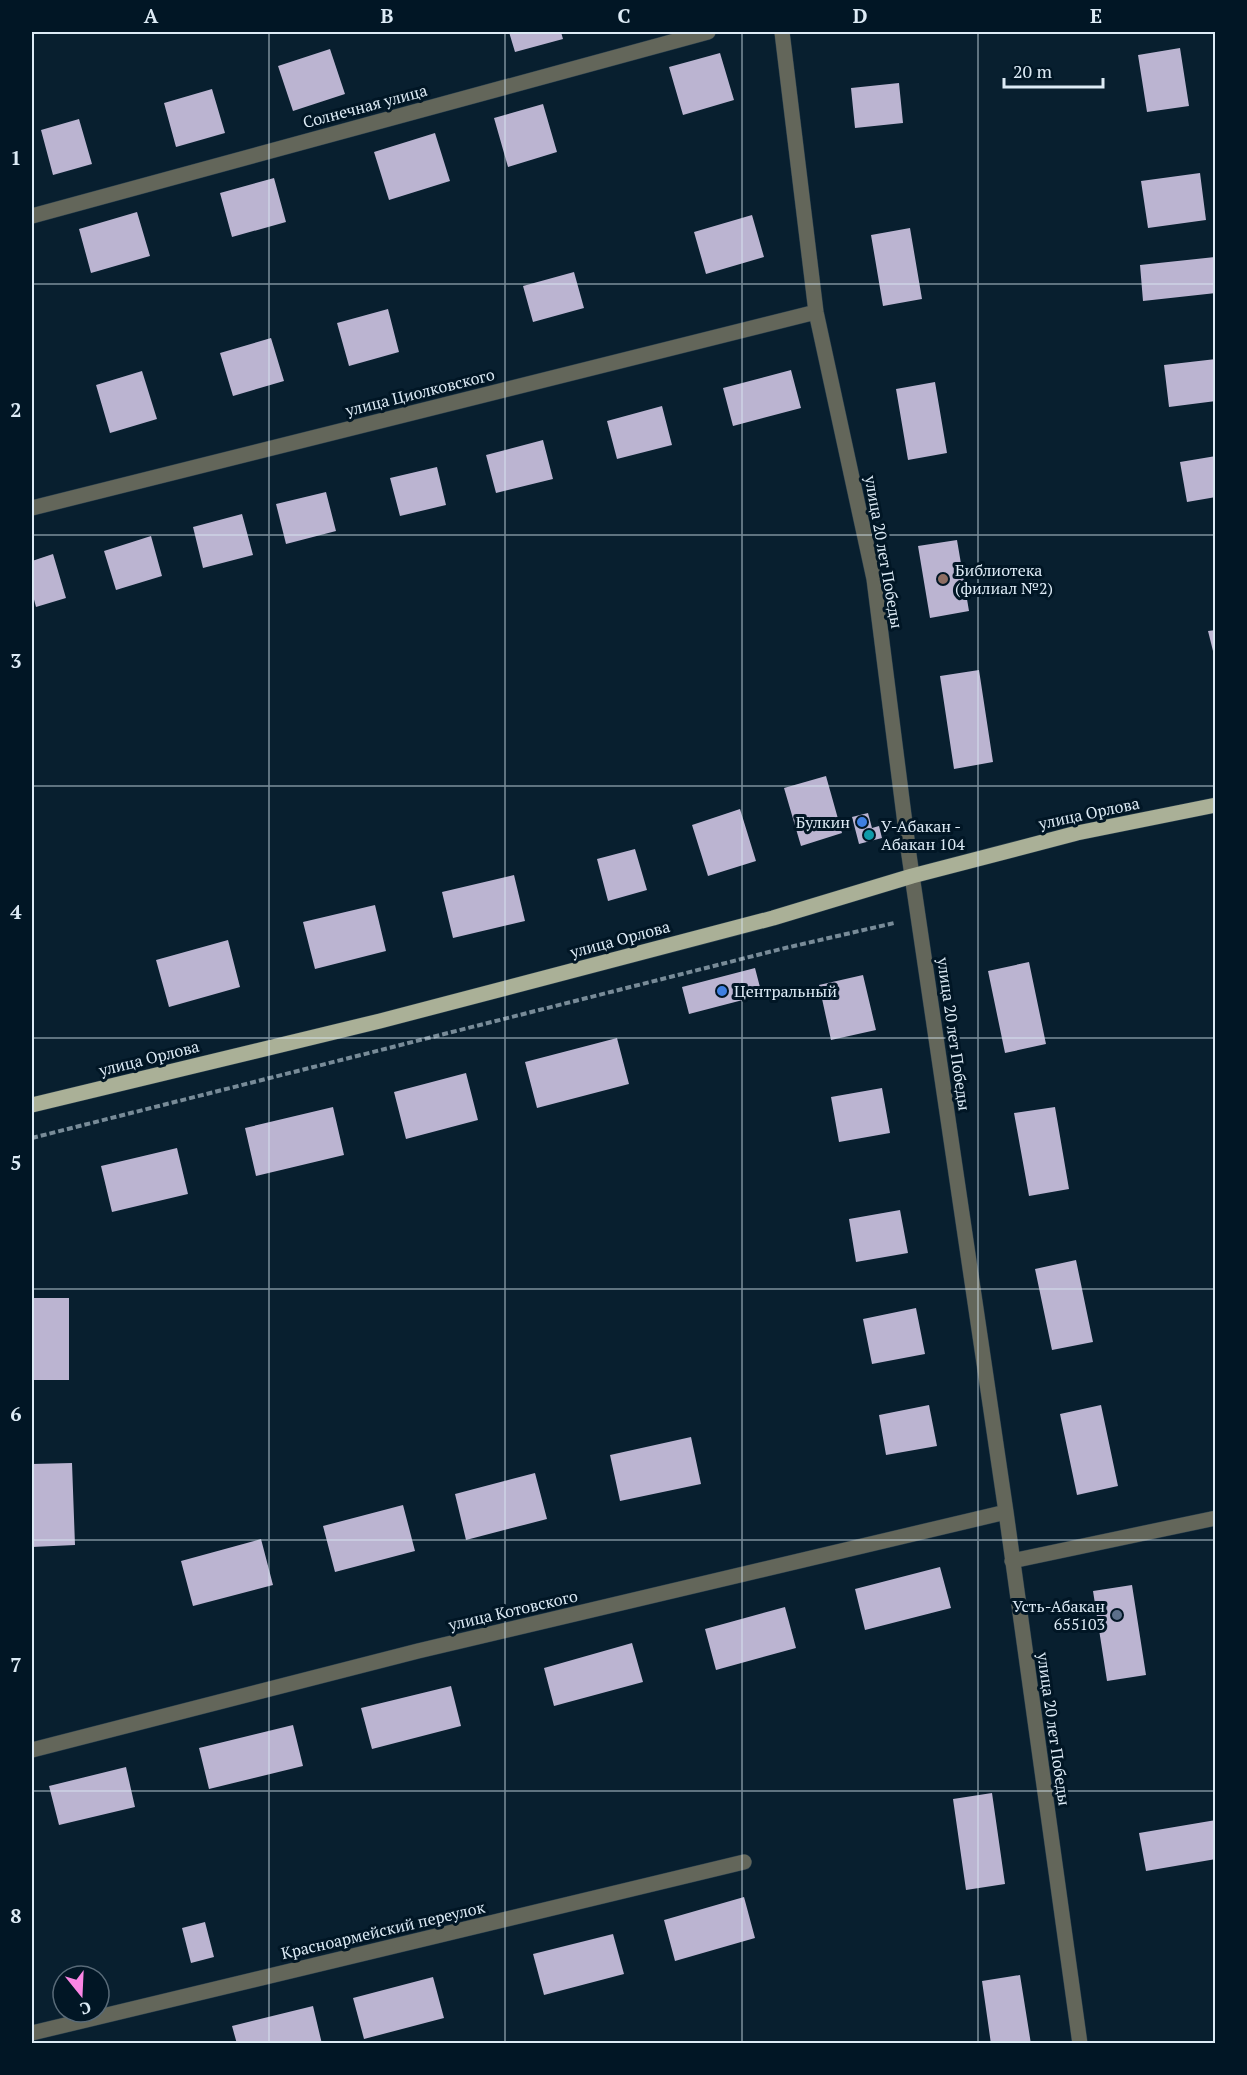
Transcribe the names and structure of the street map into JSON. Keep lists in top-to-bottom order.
{
  "streets": {
    "main road": ["улица Орлова"],
    "street": [
      "Солнечная улица",
      "улица Циолковского",
      "улица 20 лет Победы",
      "улица Котовского",
      "Красноармейский переулок"
    ]
  },
  "crossings": [
    ["улица Циолковского", "улица 20 лет Победы"],
    ["улица 20 лет Победы", "улица Орлова"],
    ["улица 20 лет Победы", "улица Котовского"]
  ],
  "places": [
    "Библиотека (филиал №2)",
    "Булкин",
    "У-Абакан - Абакан 104",
    "Центральный",
    "Усть-Абакан 655103"
  ],
  "scale_bar": "20 m",
  "north": "bottom",
  "grid": {
    "columns": [
      "A",
      "B",
      "C",
      "D",
      "E"
    ],
    "rows": [
      "1",
      "2",
      "3",
      "4",
      "5",
      "6",
      "7",
      "8"
    ]
  }
}
